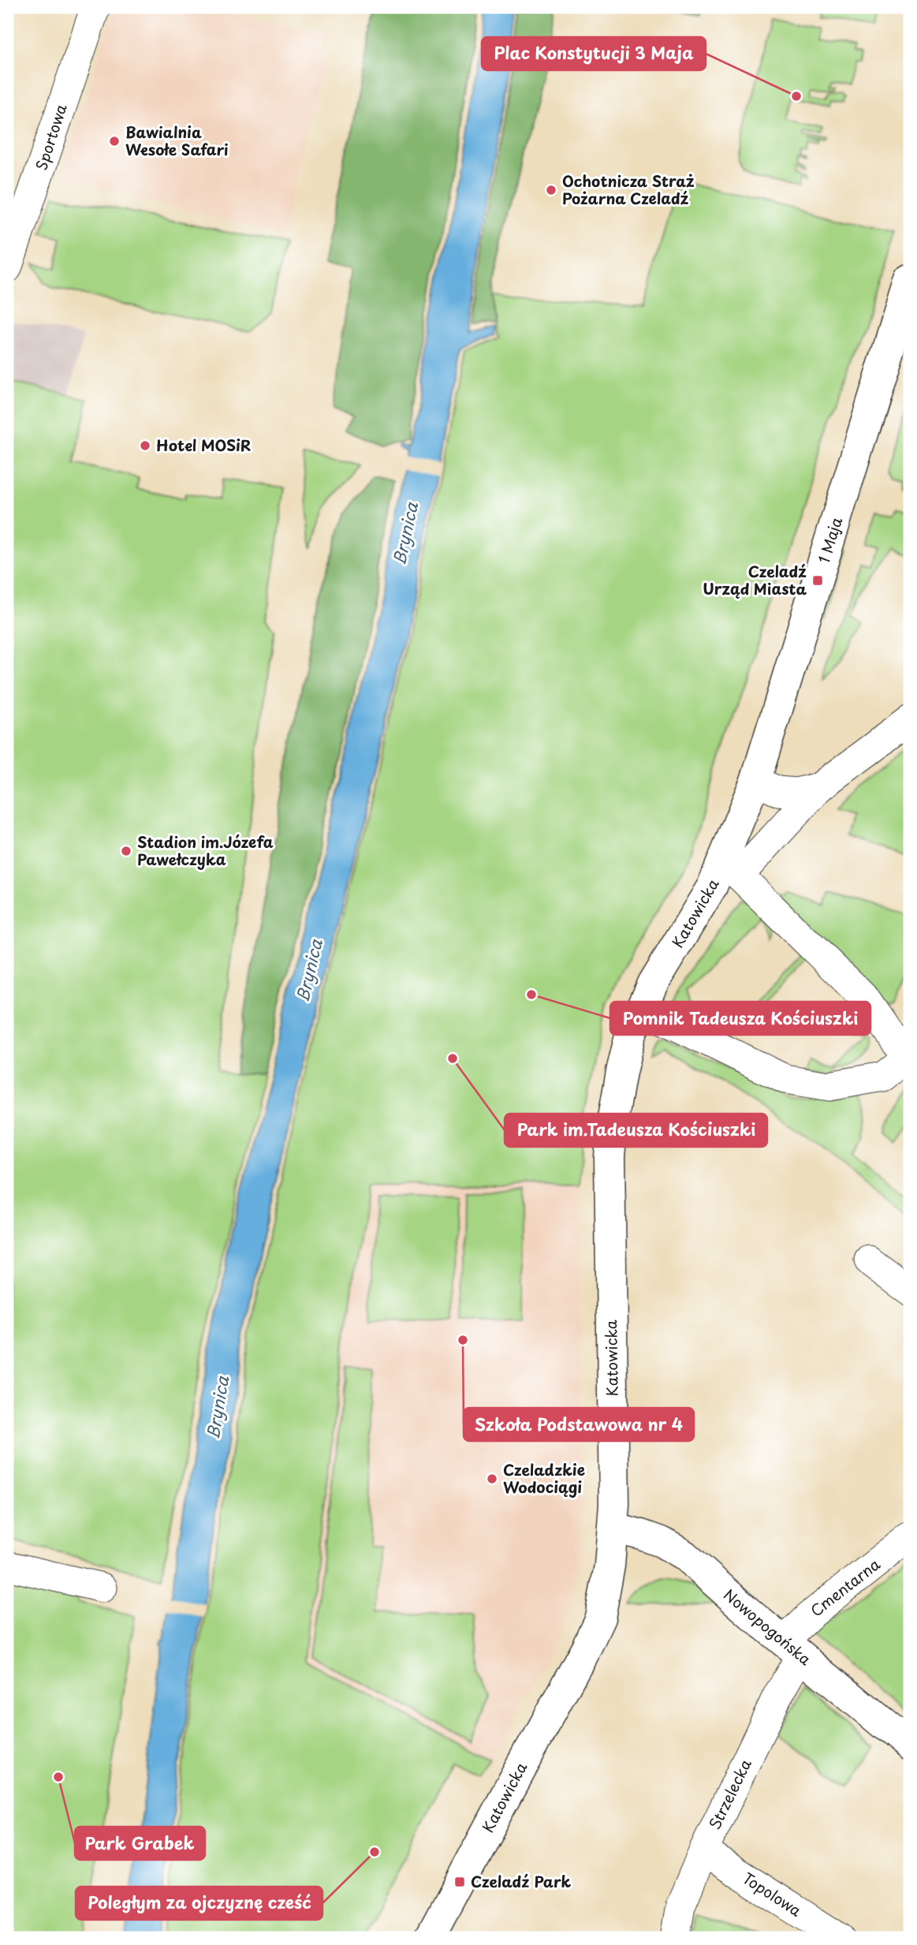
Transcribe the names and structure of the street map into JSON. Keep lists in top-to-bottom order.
{
  "streets": {
    "street": [
      "Sportowa",
      "1 Maja",
      "Katowicka",
      "Cmentarna",
      "Nowopogońska",
      "Strzelecka",
      "Topolowa"
    ]
  },
  "crossings": [
    ["1 Maja", "Katowicka"],
    ["Katowicka", "Nowopogońska"],
    ["Cmentarna", "Nowopogońska"],
    ["Cmentarna", "Strzelecka"],
    ["Nowopogońska", "Strzelecka"],
    ["Strzelecka", "Topolowa"]
  ],
  "water": ["Brynica"],
  "places": {
    "other": [
      "Plac Konstytucji 3 Maja",
      "Bawialnia Wesołe Safari",
      "Ochotnicza Straż Pożarna Czeladź",
      "Hotel MOSiR",
      "Stadion im.Józefa Pawełczyka",
      "Pomnik Tadeusza Kościuszki",
      "Park im.Tadeusza Kościuszki",
      "Szkoła Podstawowa nr 4",
      "Czeladzkie Wodociągi",
      "Park Grabek",
      "Poległym za ojczyznę cześć"
    ],
    "transit": ["Czeladź Urząd Miasta", "Czeladź Park"]
  }
}
